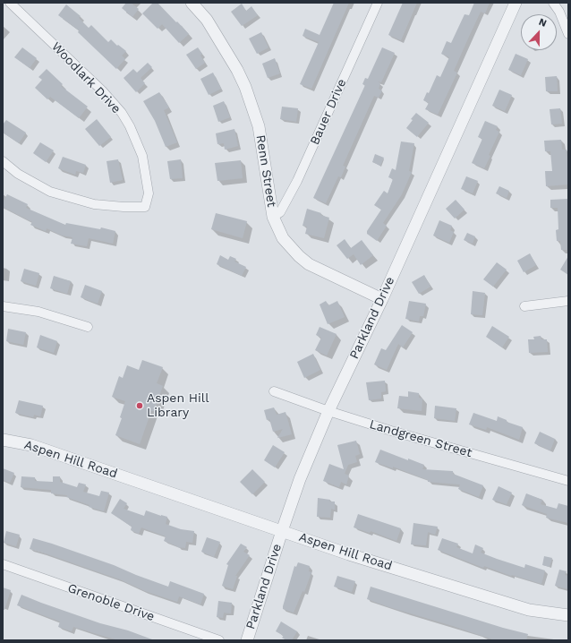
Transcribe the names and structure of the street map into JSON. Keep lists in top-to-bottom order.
{
  "streets": {
    "street": [
      "Woodlark Drive",
      "Bauer Drive",
      "Renn Street",
      "Parkland Drive",
      "Landgreen Street",
      "Aspen Hill Road",
      "Grenoble Drive"
    ]
  },
  "crossings": [
    ["Bauer Drive", "Renn Street"],
    ["Renn Street", "Parkland Drive"],
    ["Parkland Drive", "Landgreen Street"],
    ["Parkland Drive", "Aspen Hill Road"]
  ],
  "places": ["Aspen Hill Library"],
  "north": "top"
}
